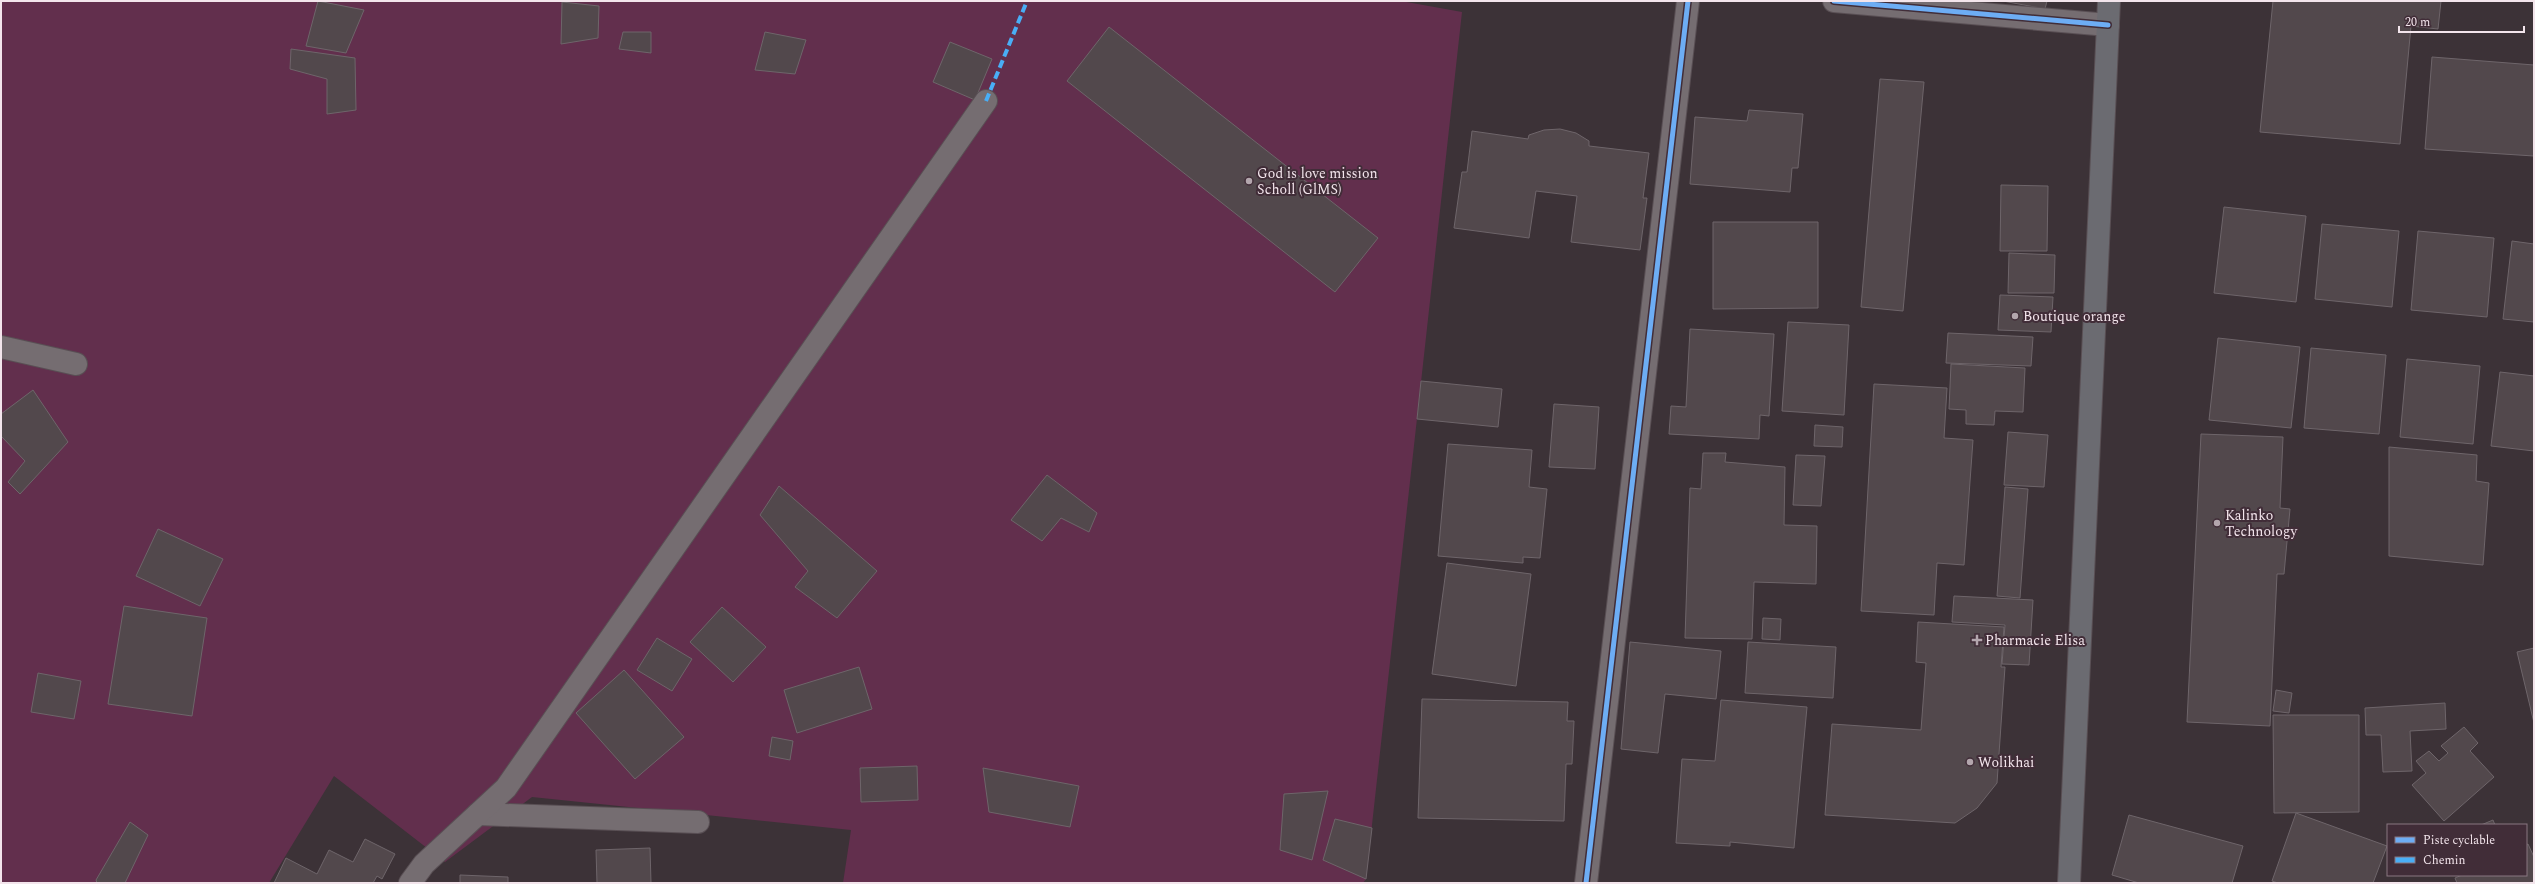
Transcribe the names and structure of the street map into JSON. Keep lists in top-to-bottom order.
{
  "places": {
    "other": [
      "God is love mission Scholl (GlMS)",
      "Boutique orange",
      "Kalinko Technology",
      "Wolikhai"
    ],
    "health": ["Pharmacie Elisa"]
  },
  "legend": ["Piste cyclable", "Chemin"],
  "scale_bar": "20 m"
}
